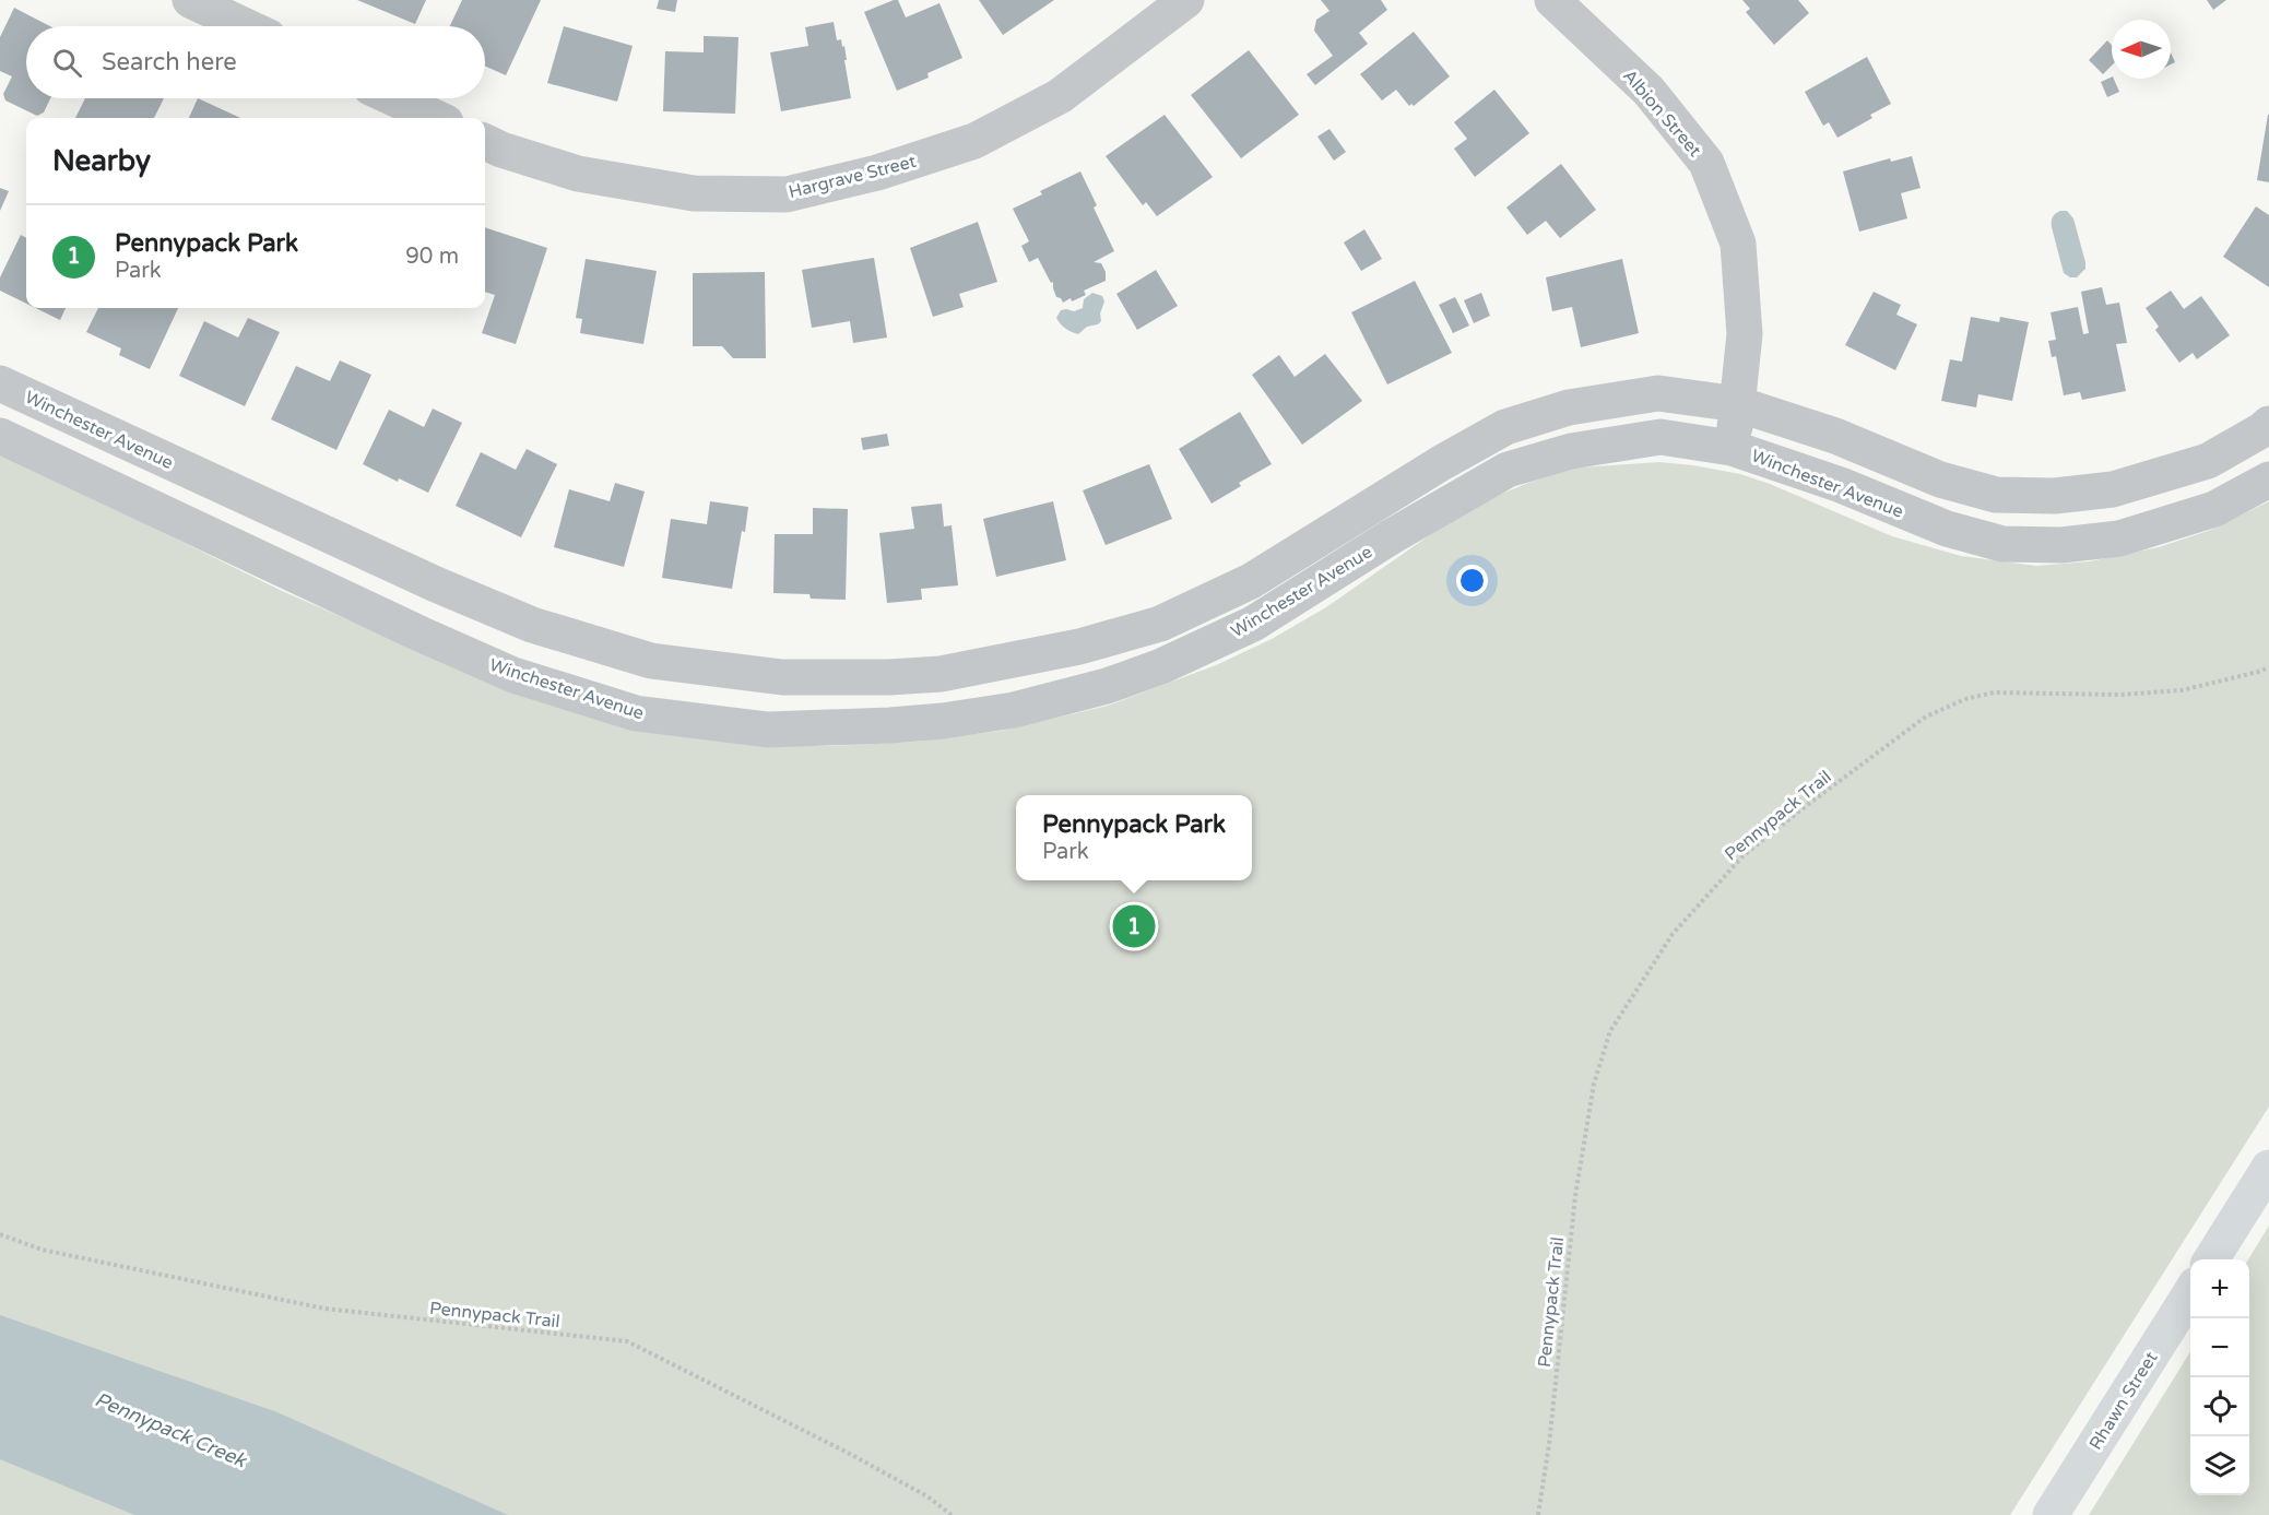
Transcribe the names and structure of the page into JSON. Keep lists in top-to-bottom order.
{
  "streets": {
    "main road": ["Rhawn Street"],
    "street": ["Albion Street", "Hargrave Street", "Winchester Avenue"],
    "path": ["Pennypack Trail"]
  },
  "crossings": [
    ["Albion Street", "Winchester Avenue"]
  ],
  "water": ["Pennypack Creek"],
  "north": "left",
  "page": {
    "search": "Search here",
    "heading": "Nearby",
    "list": [
      {
        "mark": "1",
        "name": "Pennypack Park",
        "note": "Park",
        "value": "90 m"
      }
    ],
    "popup": ["Pennypack Park", "Park"],
    "pins": "1",
    "map_buttons": ["+", "−"]
  }
}
